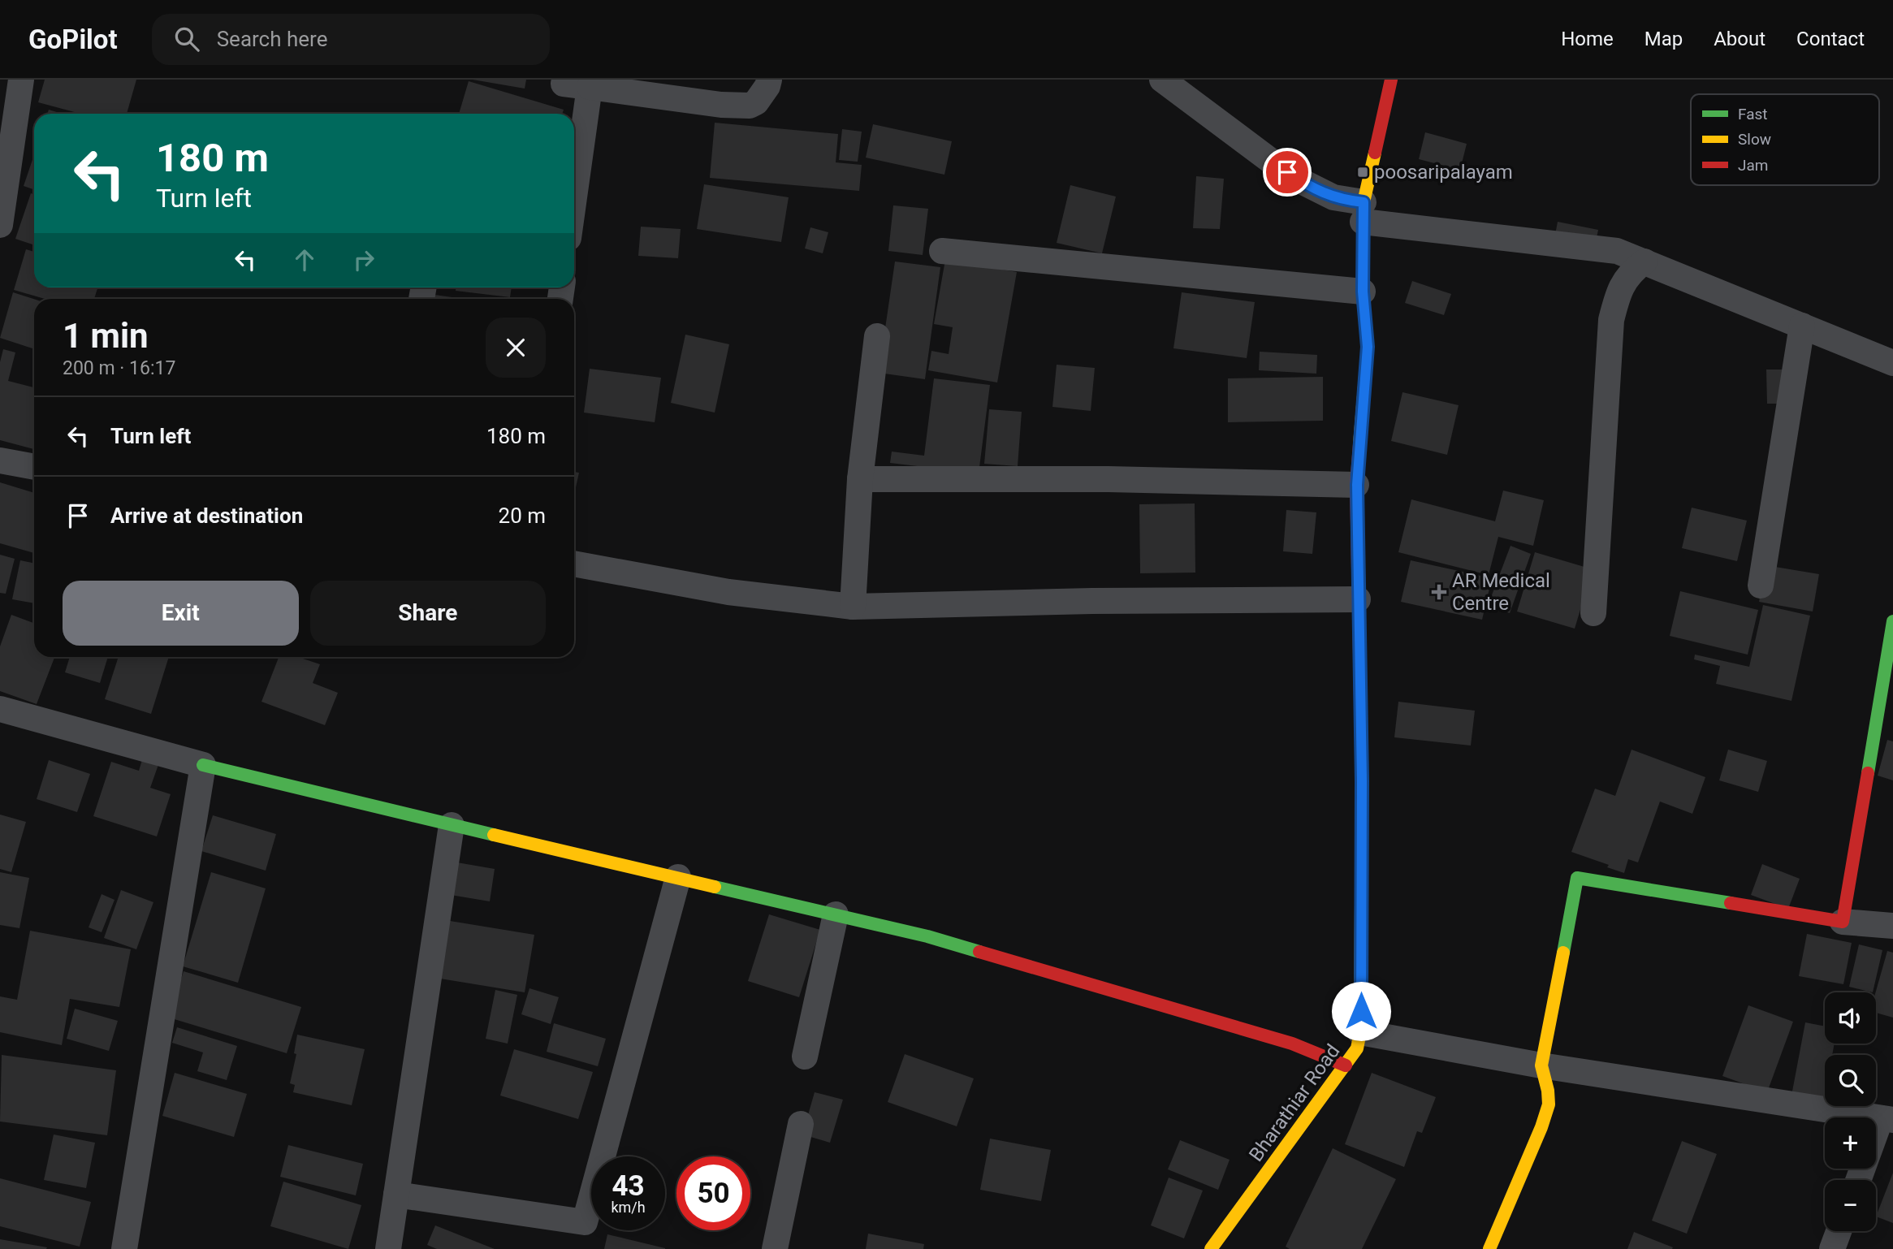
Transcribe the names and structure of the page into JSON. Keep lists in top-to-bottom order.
{
  "streets": {
    "street": ["Bharathiar Road"]
  },
  "places": {
    "transit": ["poosaripalayam"],
    "health": ["AR Medical Centre"]
  },
  "legend": ["Fast", "Slow", "Jam"],
  "page": {
    "header": "GoPilot",
    "search": "Search here",
    "nav": [
      "Home",
      "Map",
      "About",
      "Contact"
    ],
    "turn": ["180 m", "Turn left"],
    "heading": ["1 min", "200 m · 16:17"],
    "list": [
      {
        "name": "Turn left",
        "value": "180 m"
      },
      {
        "name": "Arrive at destination",
        "value": "20 m"
      }
    ],
    "buttons": ["Exit", "Share"],
    "map_buttons": ["+", "−"],
    "speed": "43 km/h",
    "limit": "50"
  }
}
